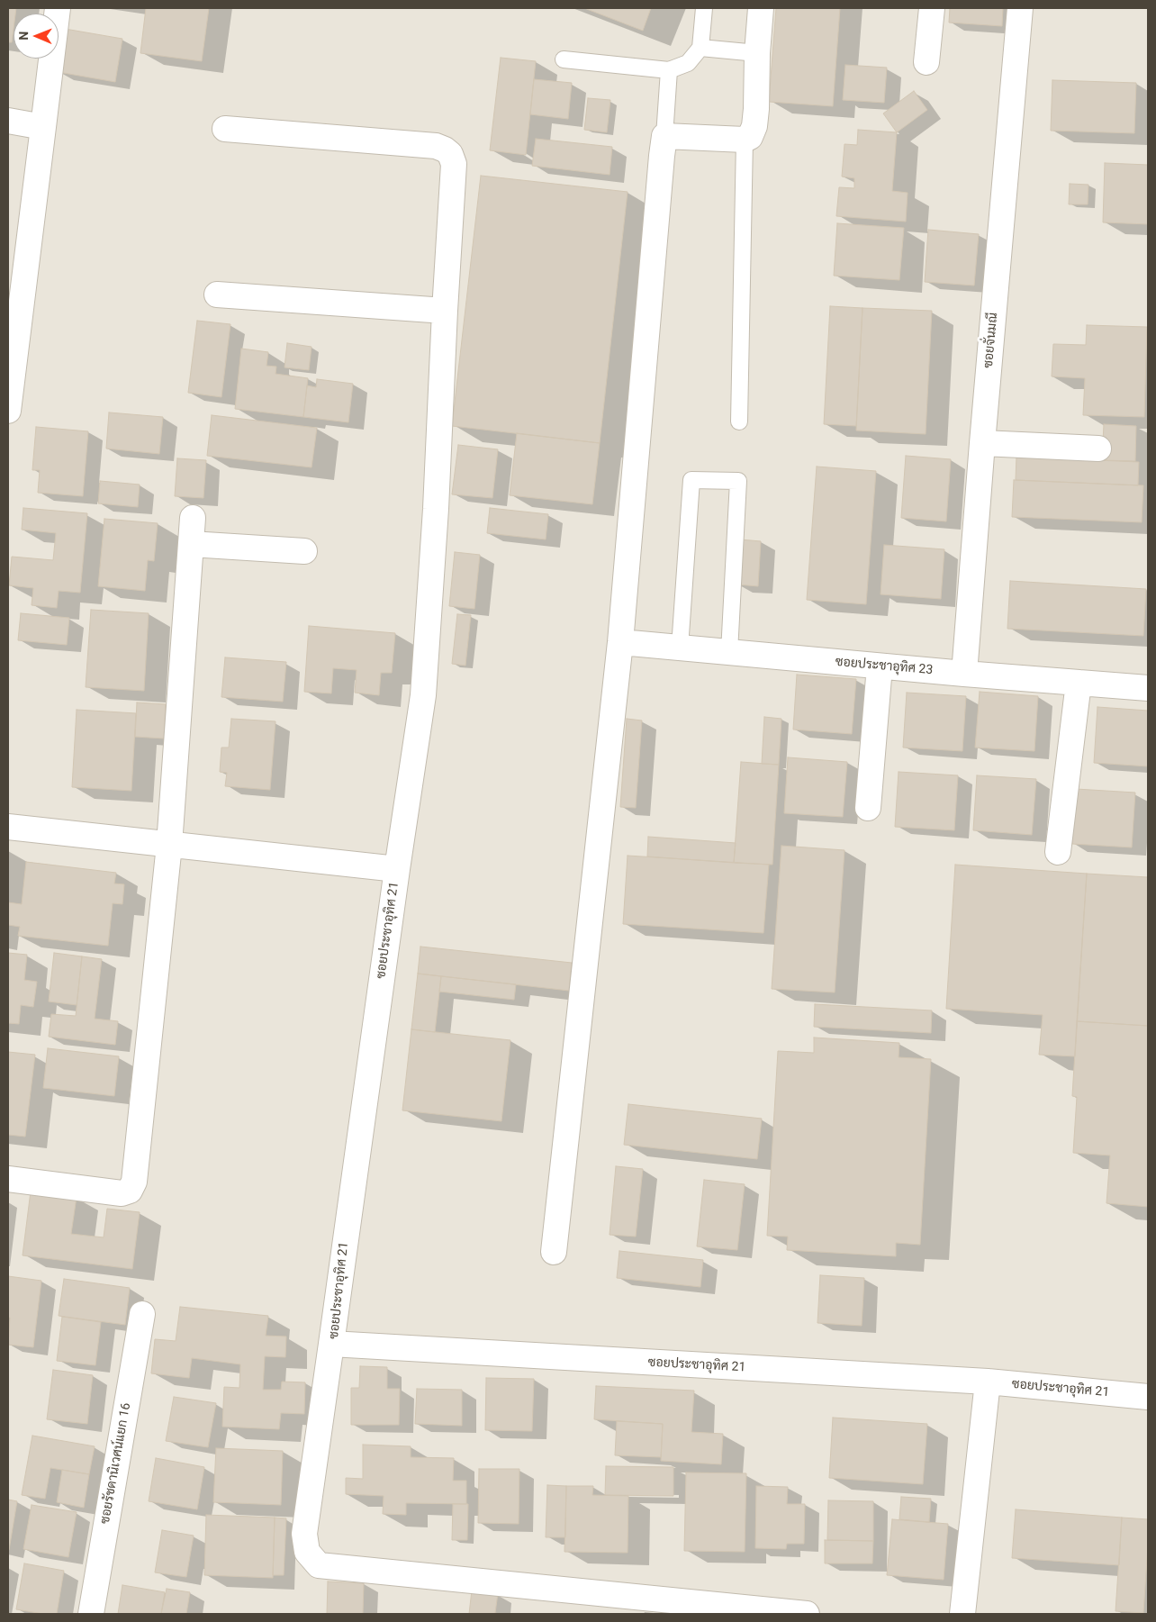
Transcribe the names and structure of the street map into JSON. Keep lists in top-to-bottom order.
{
  "streets": {
    "street": [
      "ซอยจั่นมณี",
      "ซอยประชาอุทิศ 23",
      "ซอยประชาอุทิศ 21",
      "ซอยรัชดานิเวศน์แยก 16"
    ]
  },
  "crossings": [
    ["ซอยจั่นมณี", "ซอยประชาอุทิศ 23"]
  ],
  "north": "left"
}
